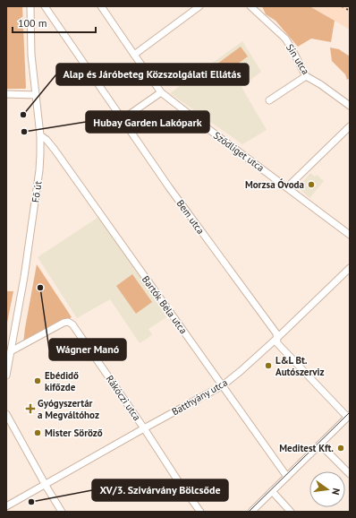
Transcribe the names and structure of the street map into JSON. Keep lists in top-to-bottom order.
{
  "streets": {
    "street": [
      "Sín utca",
      "Sződliget utca",
      "Fő út",
      "Bem utca",
      "Bartók Béla utca",
      "Batthyány utca",
      "Rákóczi utca"
    ]
  },
  "crossings": [
    ["Fő út", "Bartók Béla utca"],
    ["Fő út", "Rákóczi utca"],
    ["Bem utca", "Batthyány utca"],
    ["Bartók Béla utca", "Batthyány utca"],
    ["Batthyány utca", "Rákóczi utca"]
  ],
  "places": {
    "other": [
      "Alap és Járóbeteg Közszolgálati Ellátás",
      "Hubay Garden Lakópark",
      "Morzsa Óvoda",
      "Wágner Manó",
      "L&L Bt. Autószerviz",
      "Ebédidő kifőzde",
      "Mister Söröző",
      "Meditest Kft.",
      "XV/3. Szivárvány Bölcsőde"
    ],
    "health": ["Gyógyszertár a Megváltóhoz"]
  },
  "scale_bar": "100 m",
  "north": "right"
}
